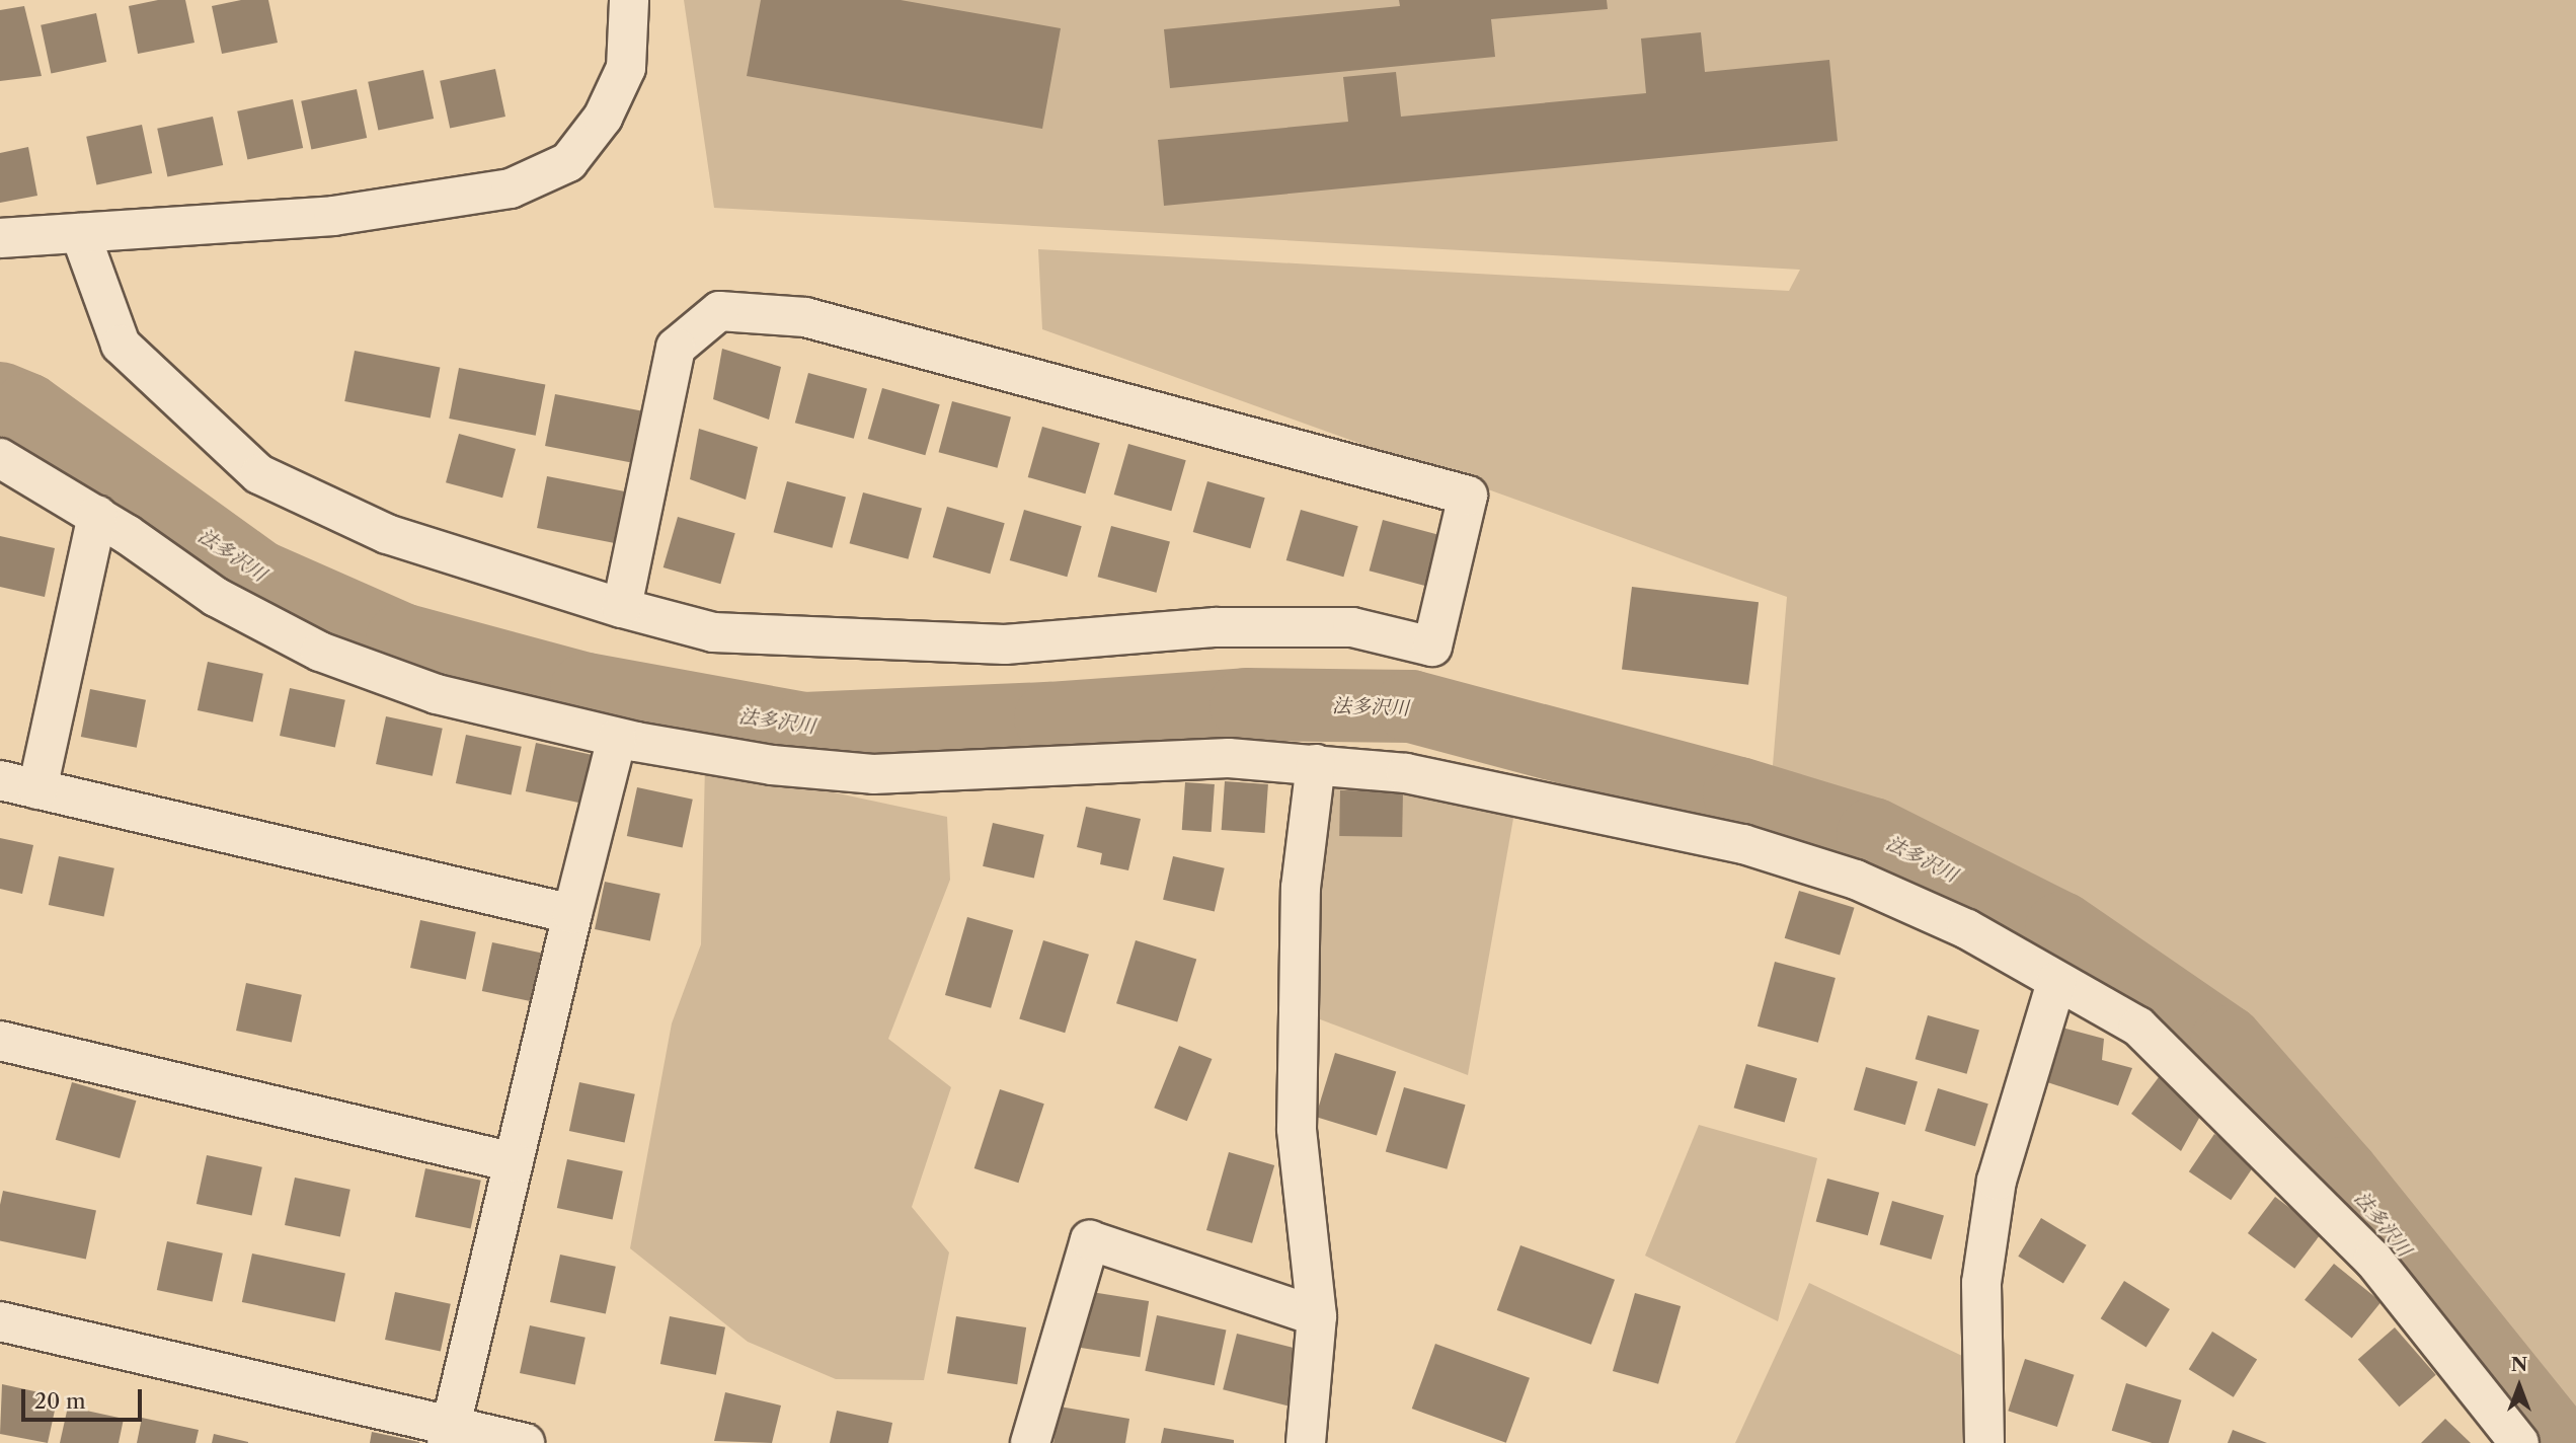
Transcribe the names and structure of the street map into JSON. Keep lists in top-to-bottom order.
{
  "water": ["法多沢川"],
  "scale_bar": "20 m",
  "north": "top"
}
